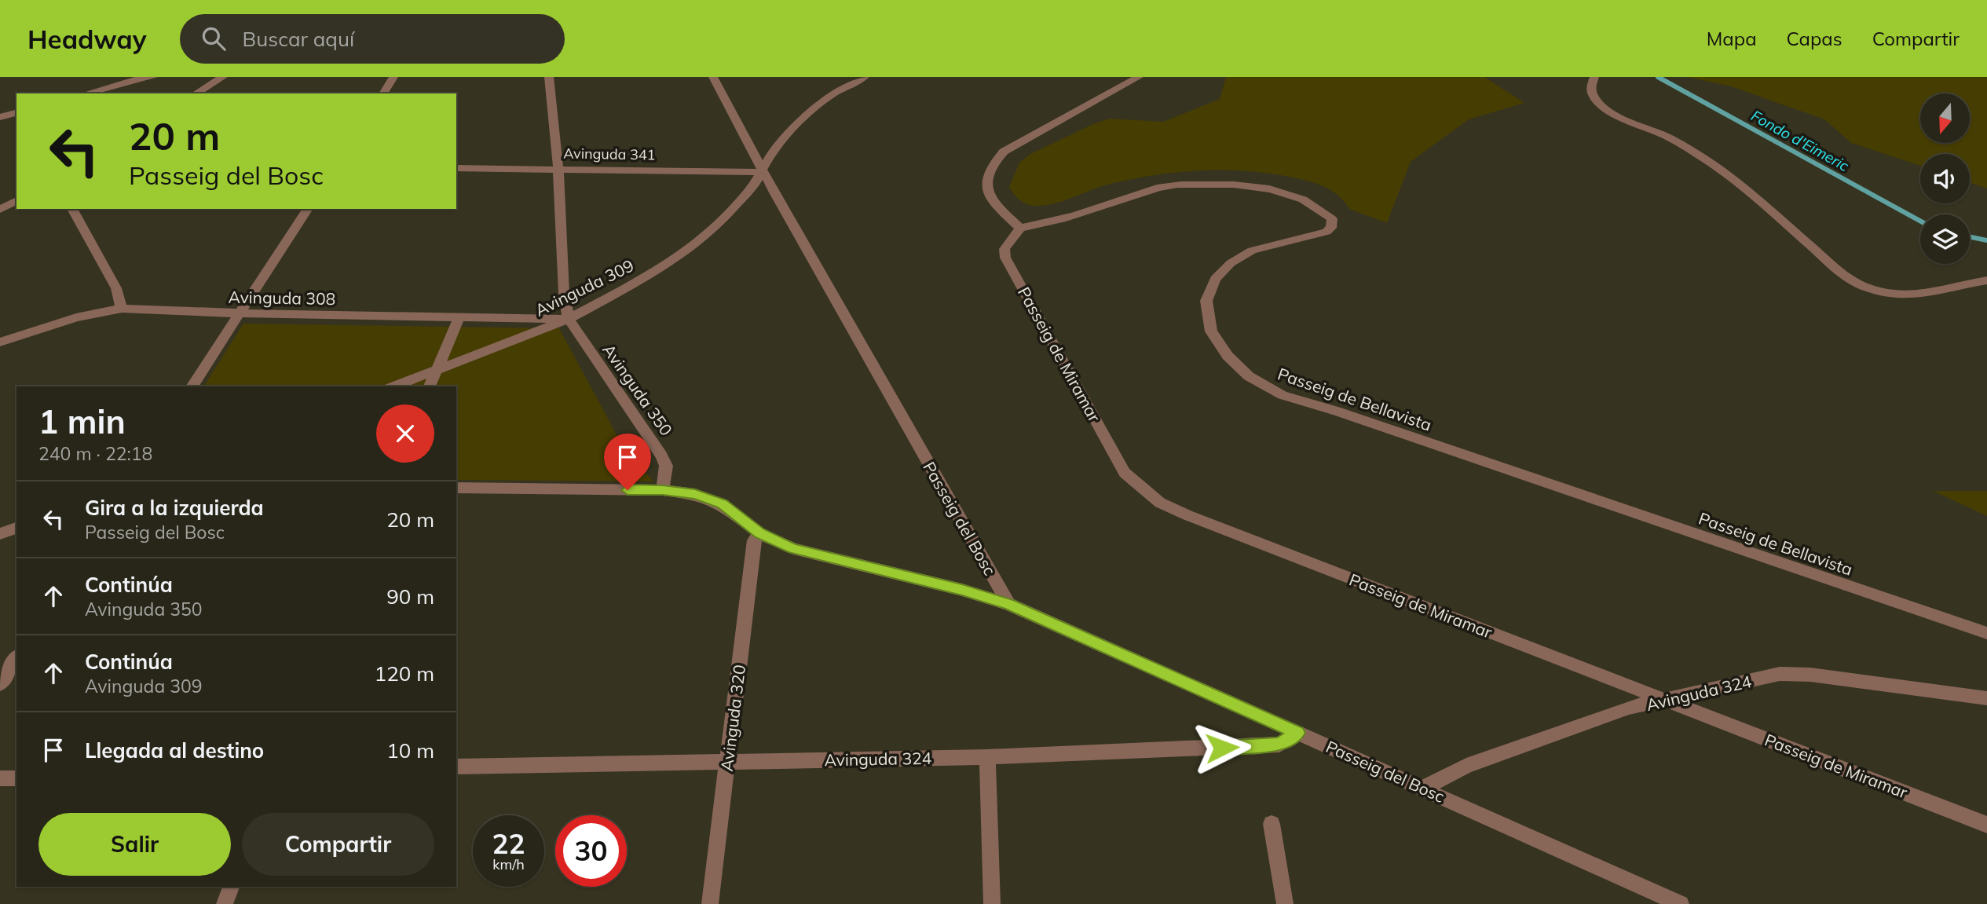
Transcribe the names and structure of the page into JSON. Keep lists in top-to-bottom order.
{
  "streets": {
    "street": [
      "Avinguda 341",
      "Avinguda 309",
      "Avinguda 308",
      "Passeig de Miramar",
      "Avinguda 350",
      "Passeig de Bellavista",
      "Passeig del Bosc",
      "Avinguda 324",
      "Avinguda 320"
    ]
  },
  "crossings": [
    ["Avinguda 341", "Avinguda 309"],
    ["Avinguda 341", "Avinguda 350"],
    ["Avinguda 341", "Passeig del Bosc"],
    ["Avinguda 309", "Avinguda 308"],
    ["Avinguda 309", "Avinguda 350"],
    ["Avinguda 309", "Passeig del Bosc"],
    ["Avinguda 308", "Avinguda 350"],
    ["Passeig de Miramar", "Passeig de Bellavista"],
    ["Passeig de Miramar", "Avinguda 324"],
    ["Passeig del Bosc", "Avinguda 324"],
    ["Avinguda 324", "Avinguda 320"]
  ],
  "water": ["Fondo d'Eimeric"],
  "north": "bottom",
  "page": {
    "header": "Headway",
    "search": "Buscar aquí",
    "nav": ["Mapa", "Capas", "Compartir"],
    "turn": ["20 m", "Passeig del Bosc"],
    "heading": ["1 min", "240 m · 22:18"],
    "list": [
      {
        "name": "Gira a la izquierda",
        "note": "Passeig del Bosc",
        "value": "20 m"
      },
      {
        "name": "Continúa",
        "note": "Avinguda 350",
        "value": "90 m"
      },
      {
        "name": "Continúa",
        "note": "Avinguda 309",
        "value": "120 m"
      },
      {
        "name": "Llegada al destino",
        "value": "10 m"
      }
    ],
    "buttons": ["Salir", "Compartir"],
    "speed": "22 km/h",
    "limit": "30"
  }
}
